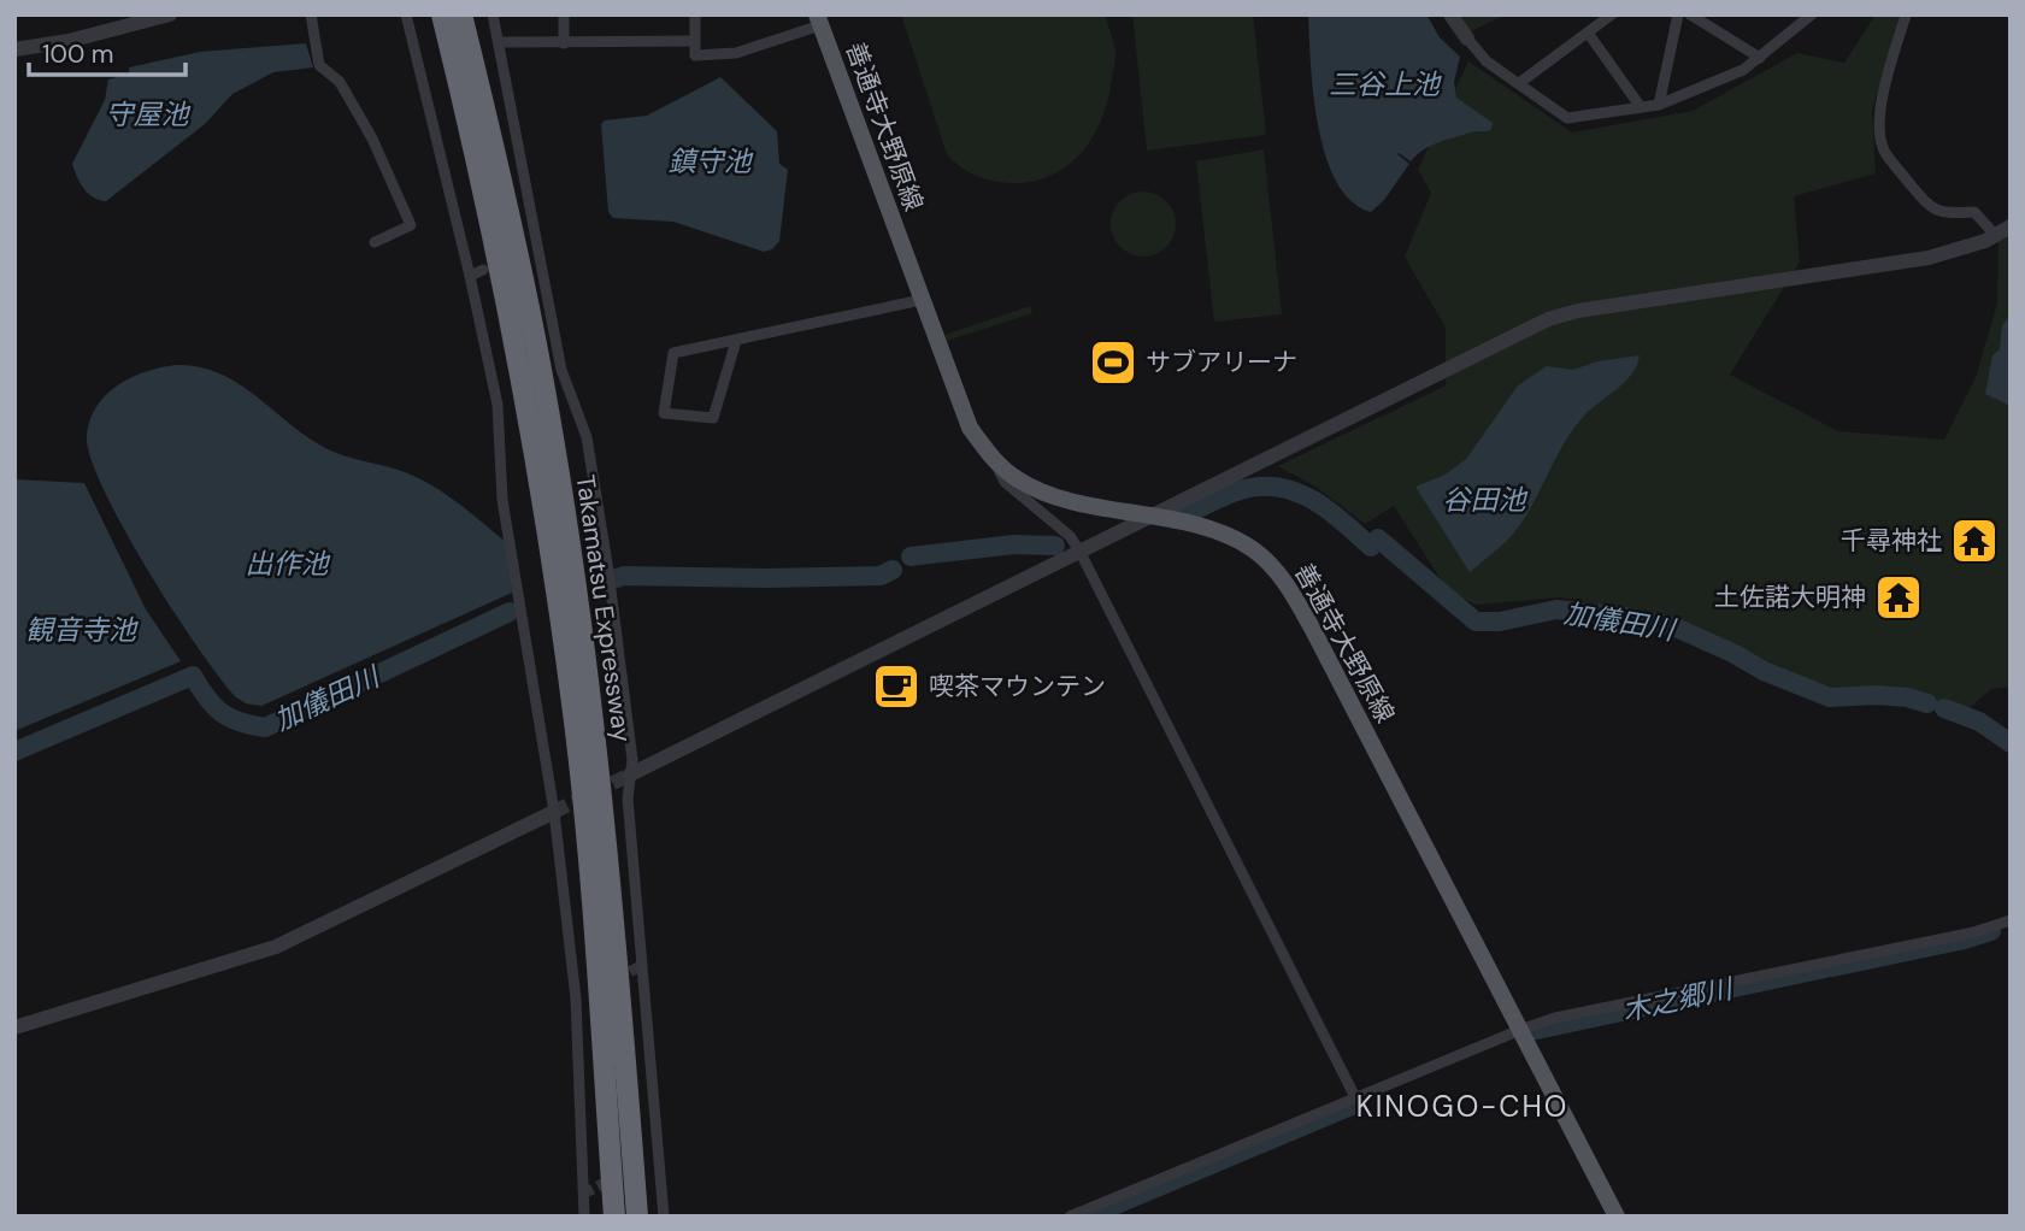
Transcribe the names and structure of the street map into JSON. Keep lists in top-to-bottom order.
{
  "streets": {
    "highway": ["Takamatsu Expressway"],
    "main road": ["善通寺大野原線"]
  },
  "districts": ["KINOGO-CHO"],
  "water": [
    "三谷上池",
    "守屋池",
    "鎮守池",
    "谷田池",
    "出作池",
    "加儀田川",
    "観音寺池",
    "木之郷川"
  ],
  "places": {
    "sports": ["サブアリーナ"],
    "temple": ["千尋神社", "土佐諾大明神"],
    "cafe": ["喫茶マウンテン"]
  },
  "scale_bar": "100 m"
}
